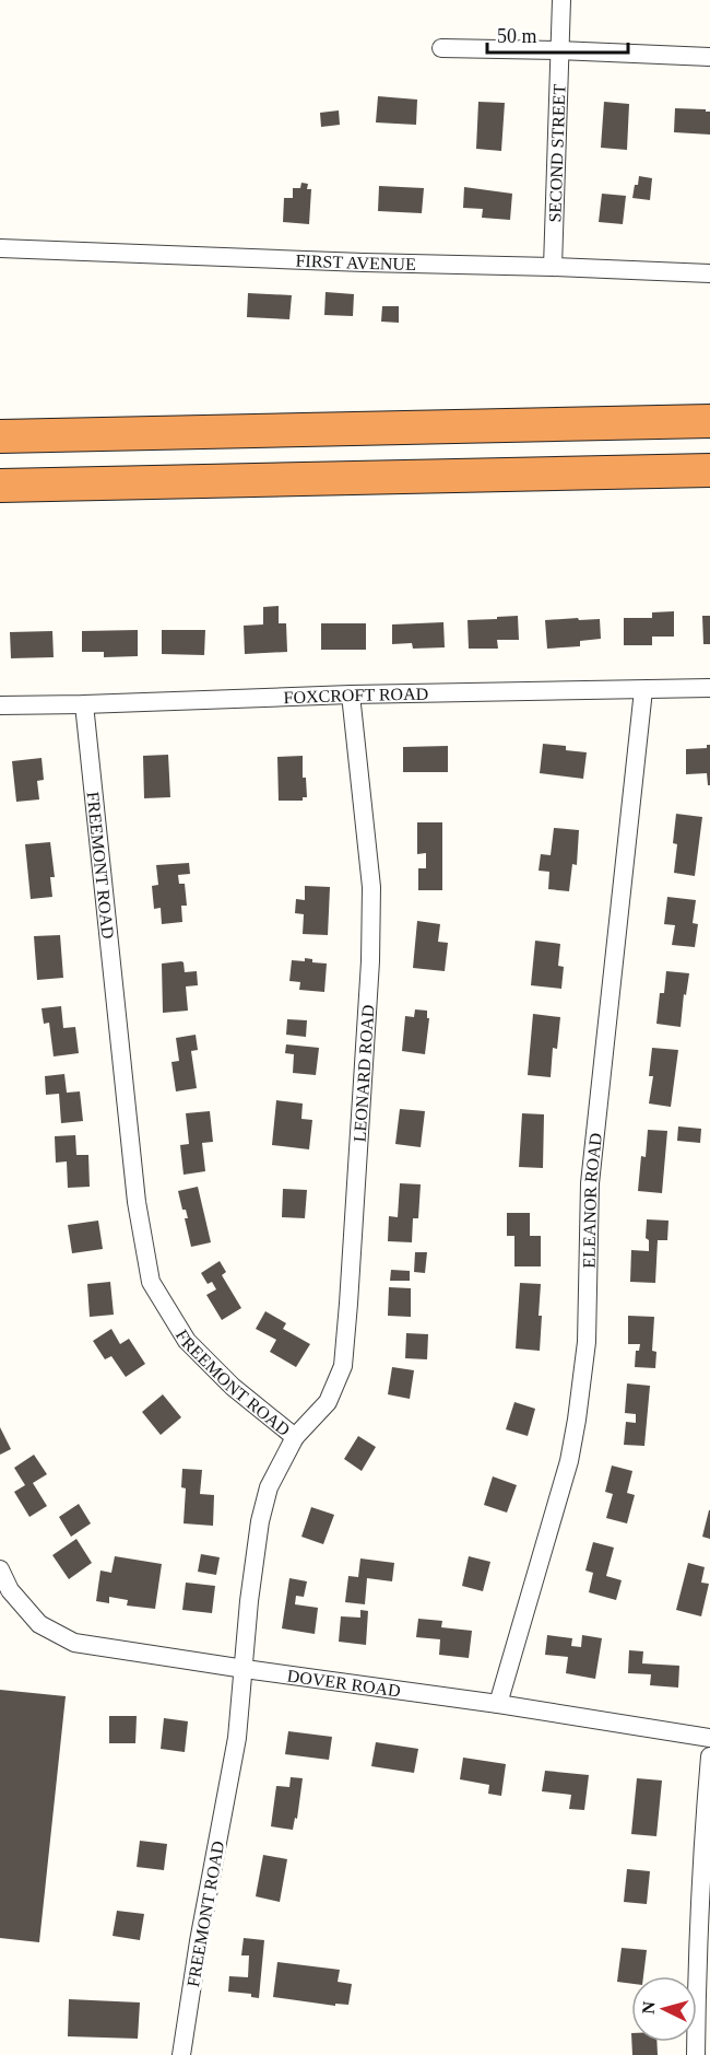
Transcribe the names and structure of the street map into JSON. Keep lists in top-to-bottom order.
{
  "streets": {
    "street": [
      "SECOND STREET",
      "FIRST AVENUE",
      "FOXCROFT ROAD",
      "FREEMONT ROAD",
      "LEONARD ROAD",
      "ELEANOR ROAD",
      "DOVER ROAD"
    ]
  },
  "crossings": [
    ["SECOND STREET", "FIRST AVENUE"],
    ["FOXCROFT ROAD", "FREEMONT ROAD"],
    ["FOXCROFT ROAD", "LEONARD ROAD"],
    ["FOXCROFT ROAD", "ELEANOR ROAD"],
    ["FREEMONT ROAD", "LEONARD ROAD"],
    ["FREEMONT ROAD", "DOVER ROAD"],
    ["ELEANOR ROAD", "DOVER ROAD"]
  ],
  "scale_bar": "50 m",
  "north": "left"
}
